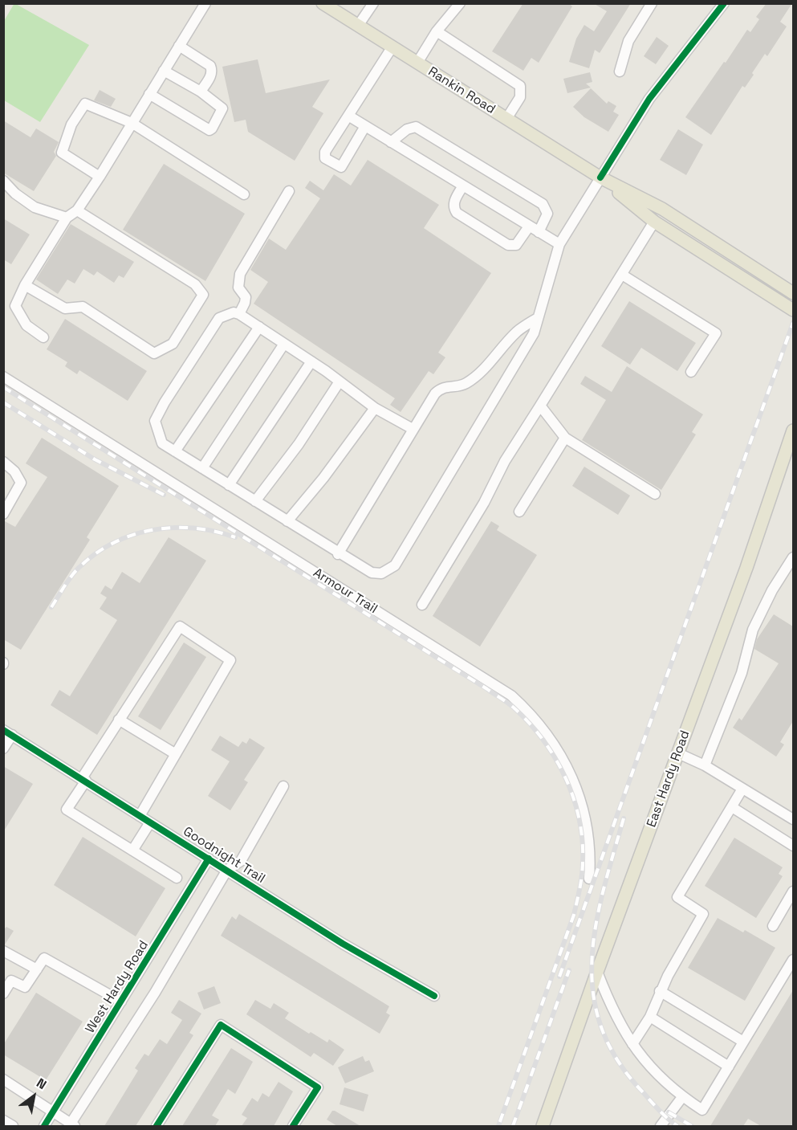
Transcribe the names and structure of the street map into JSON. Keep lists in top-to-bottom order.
{
  "streets": {
    "main road": ["Rankin Road", "East Hardy Road"],
    "street": ["Armour Trail", "Goodnight Trail", "West Hardy Road"]
  },
  "crossings": [
    ["Goodnight Trail", "West Hardy Road"]
  ],
  "north": "top right"
}
